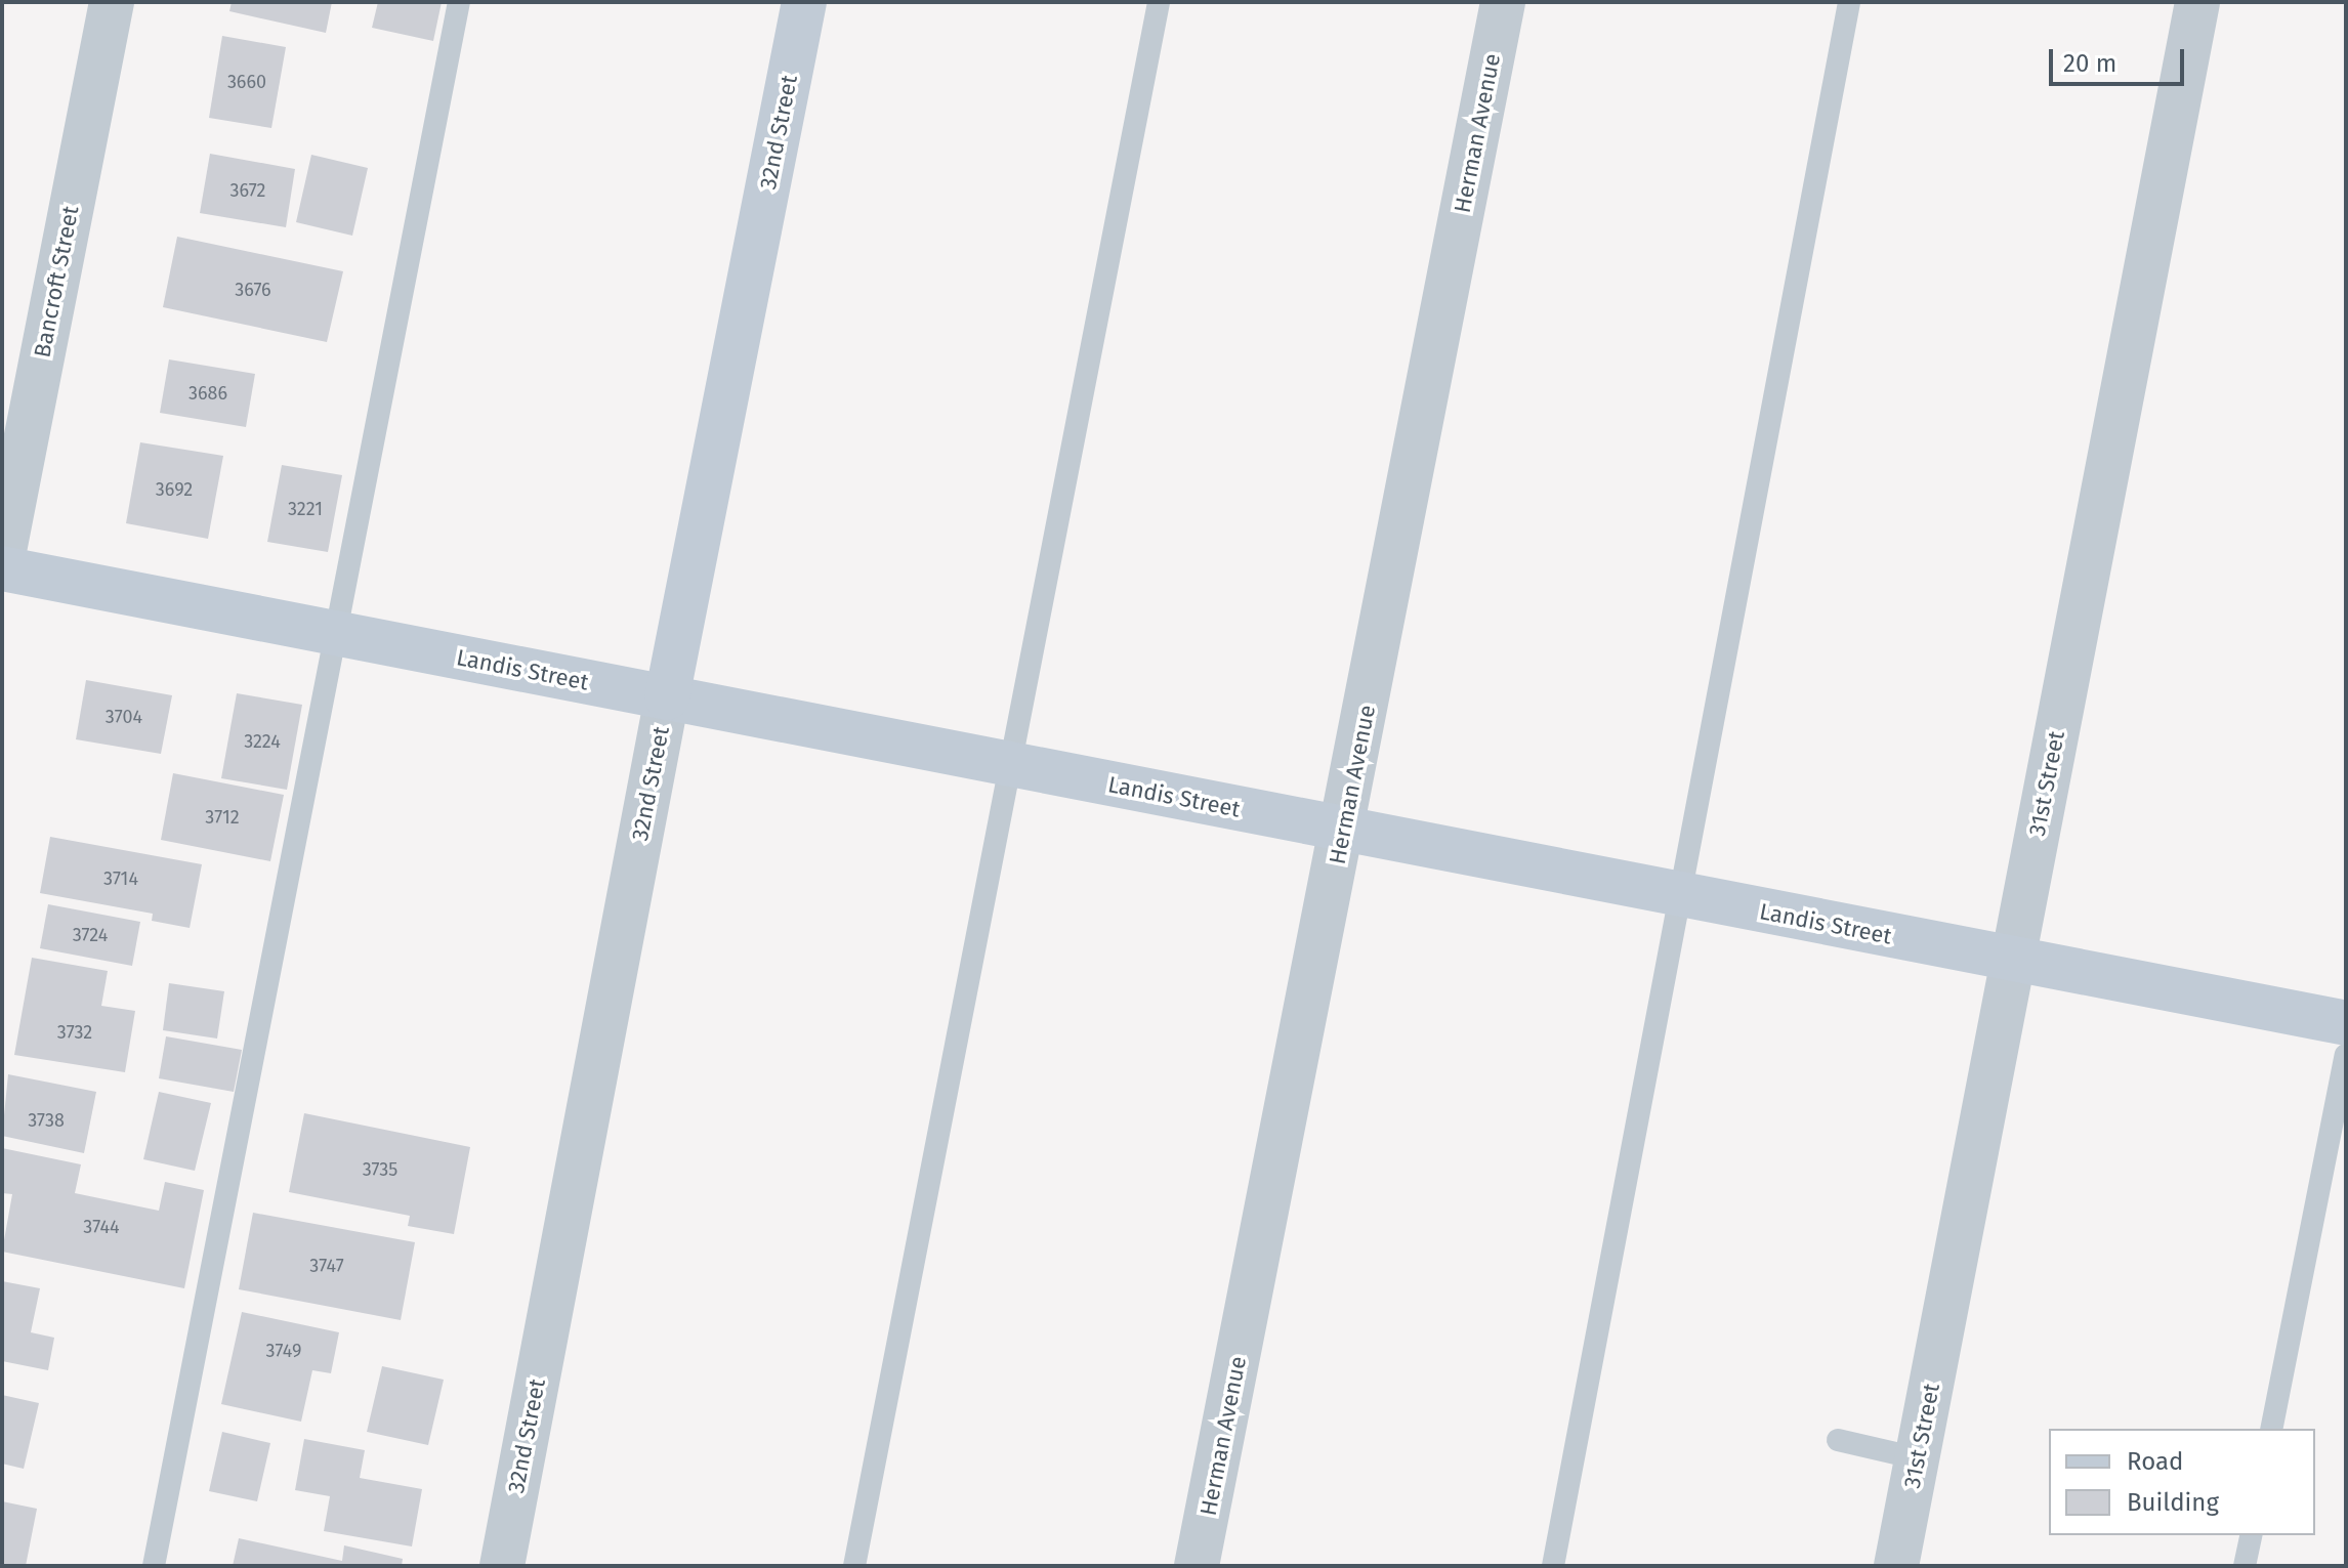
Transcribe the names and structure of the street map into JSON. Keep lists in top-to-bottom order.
{
  "streets": {
    "main road": ["32nd Street", "Landis Street"],
    "street": ["Herman Avenue", "Bancroft Street", "31st Street"]
  },
  "crossings": [
    ["32nd Street", "Landis Street"],
    ["Herman Avenue", "Landis Street"],
    ["Landis Street", "31st Street"]
  ],
  "house_numbers": [
    "3660",
    "3672",
    "3676",
    "3686",
    "3692",
    "3221",
    "3704",
    "3224",
    "3712",
    "3714",
    "3724",
    "3732",
    "3738",
    "3735",
    "3744",
    "3747",
    "3749"
  ],
  "legend": ["Road", "Building"],
  "scale_bar": "20 m"
}
